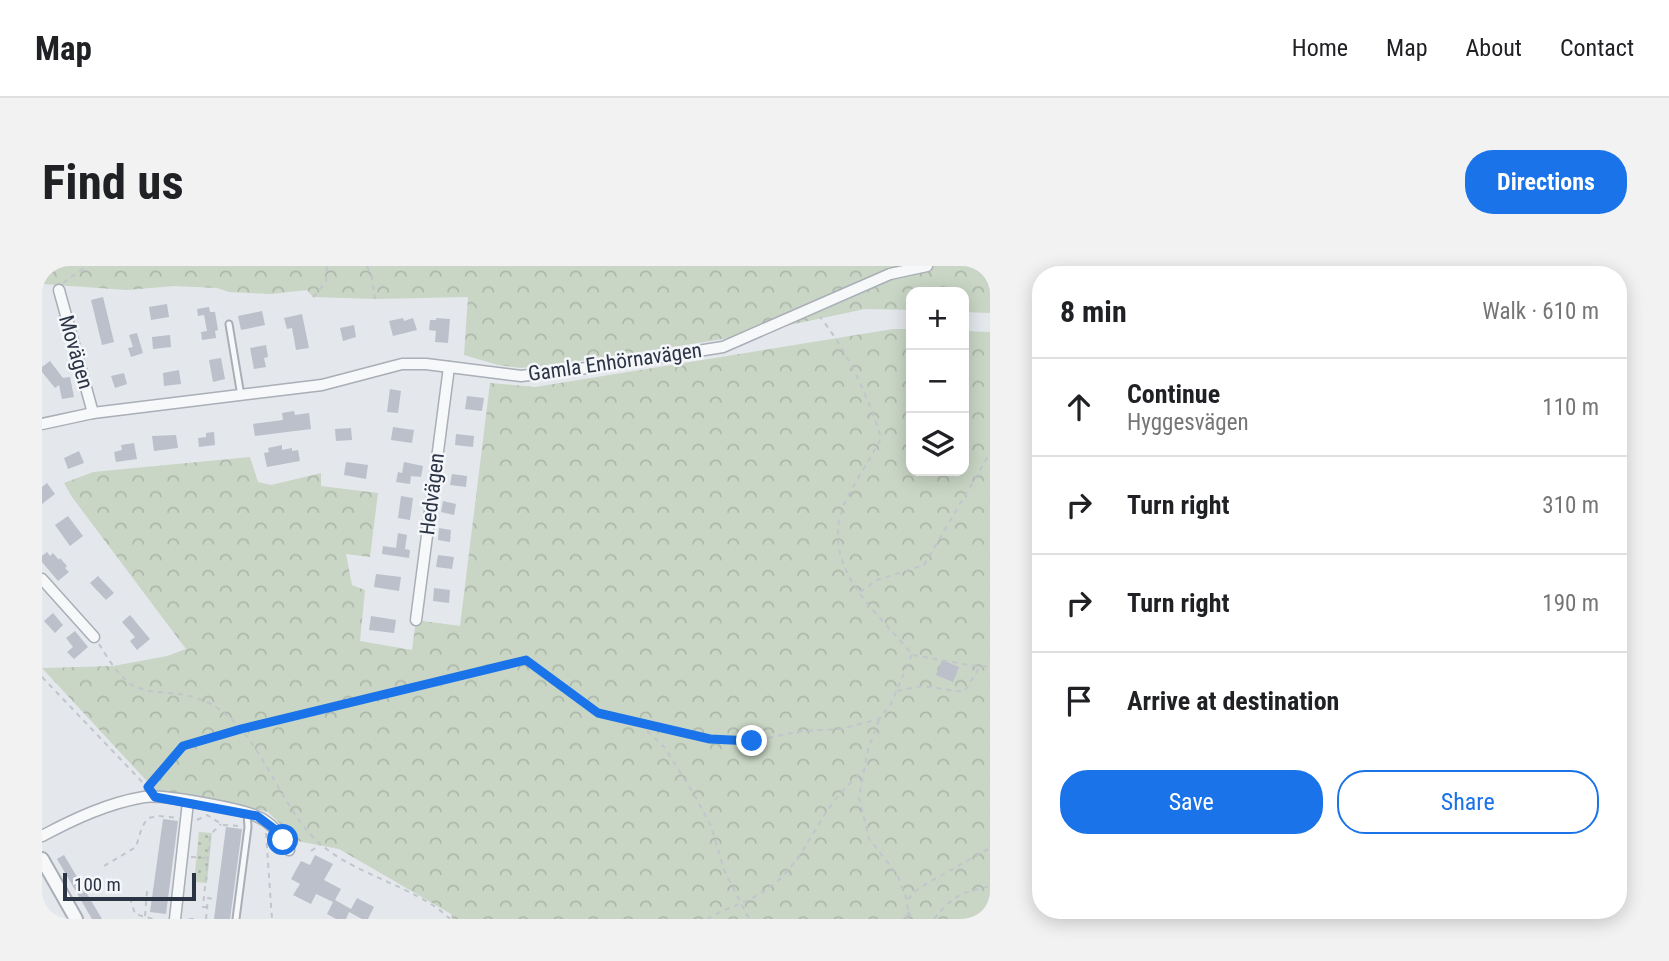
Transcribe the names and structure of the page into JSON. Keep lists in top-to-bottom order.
{
  "streets": {
    "street": ["Movägen", "Gamla Enhörnavägen", "Hedvägen"]
  },
  "crossings": [
    ["Movägen", "Gamla Enhörnavägen"],
    ["Gamla Enhörnavägen", "Hedvägen"]
  ],
  "scale_bar": "100 m",
  "page": {
    "header": "Map",
    "nav": [
      "Home",
      "Map",
      "About",
      "Contact"
    ],
    "buttons": [
      "Directions",
      ["Save", "Share"]
    ],
    "title": "Find us",
    "heading": ["8 min", "Walk · 610 m"],
    "map_buttons": ["+", "−"],
    "list": [
      ["Continue", "Hyggesvägen", "110 m"],
      ["Turn right", "310 m"],
      ["Turn right", "190 m"],
      "Arrive at destination"
    ],
    "scale": "100 m"
  }
}
